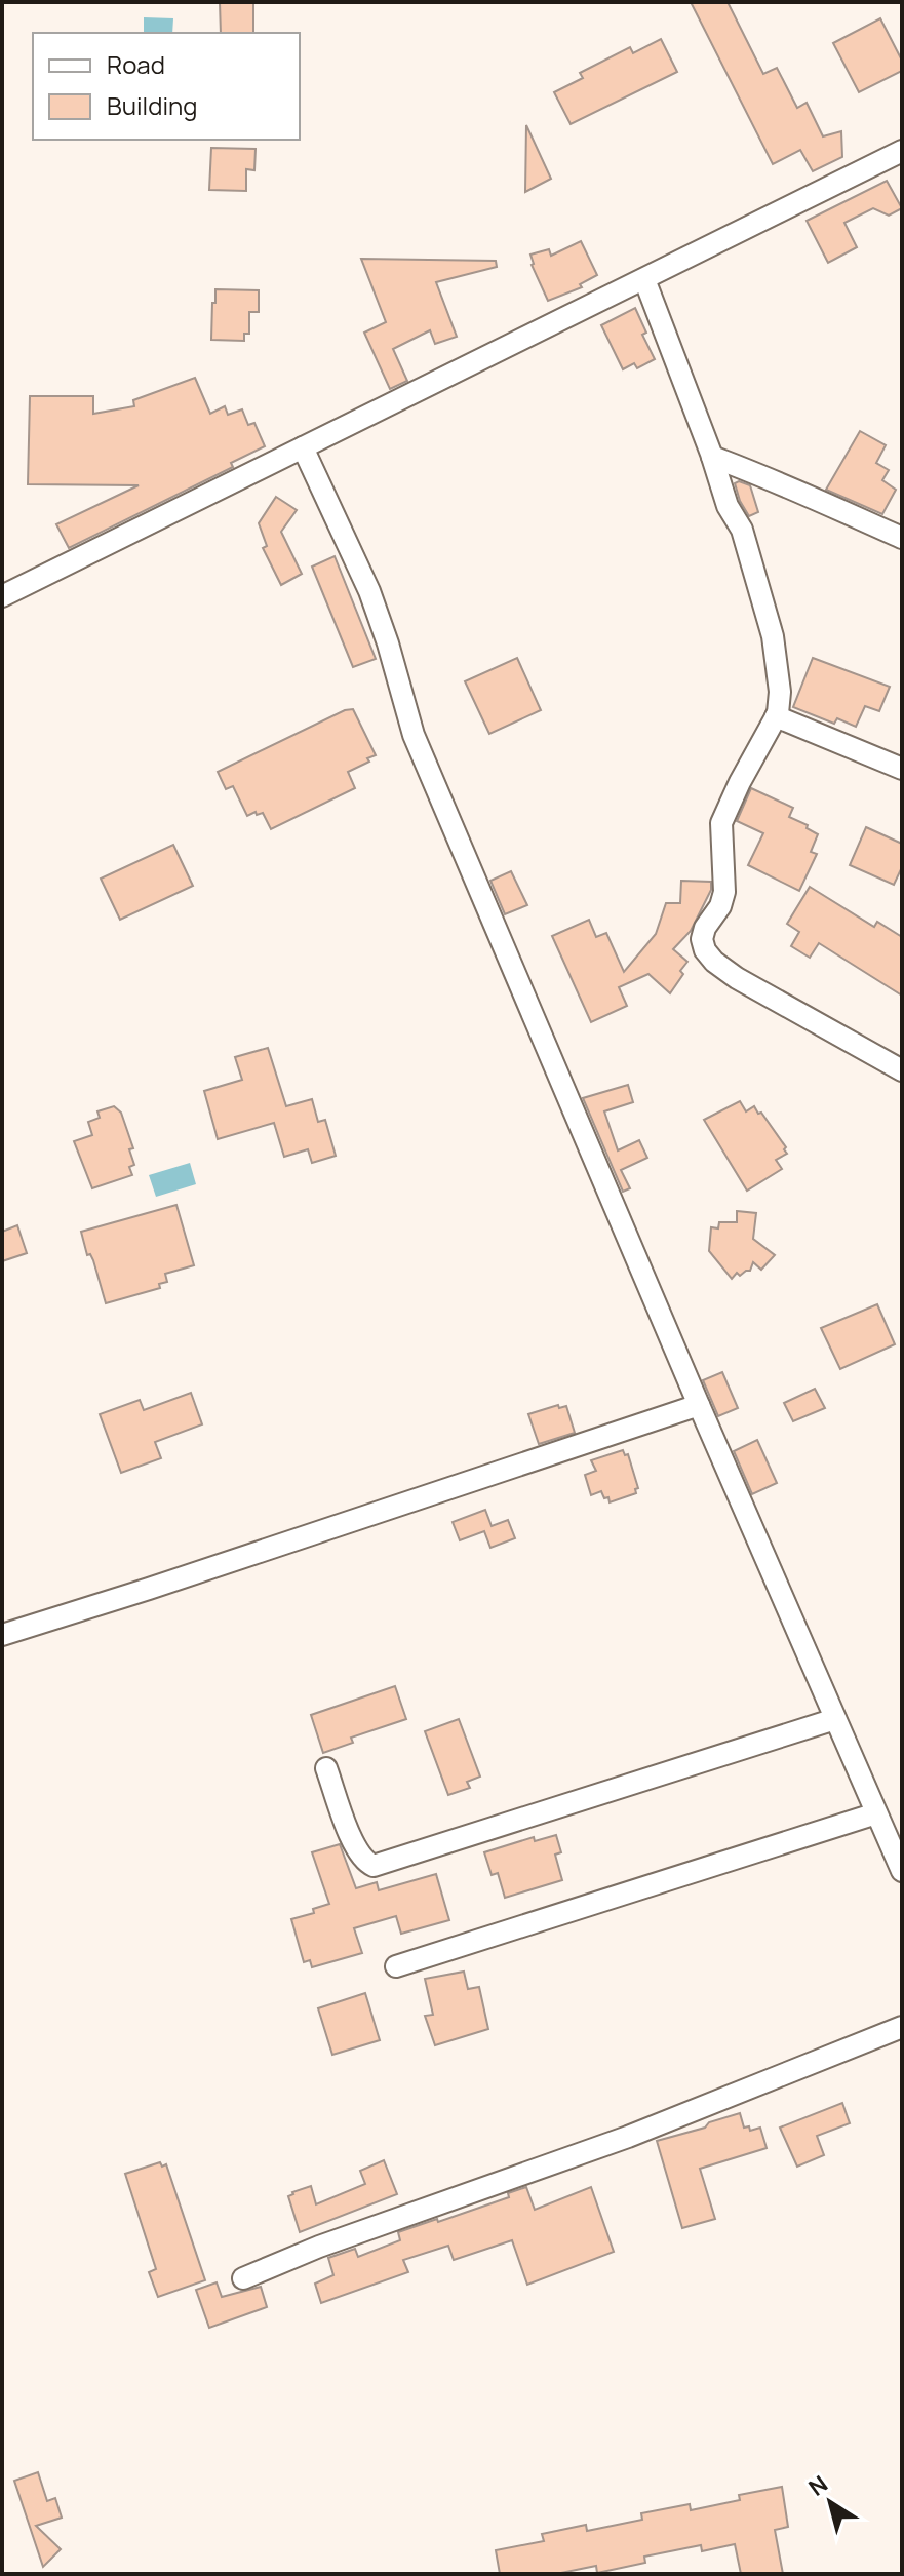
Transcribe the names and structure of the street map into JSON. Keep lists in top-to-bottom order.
{
  "legend": ["Road", "Building"],
  "north": "top left"
}
